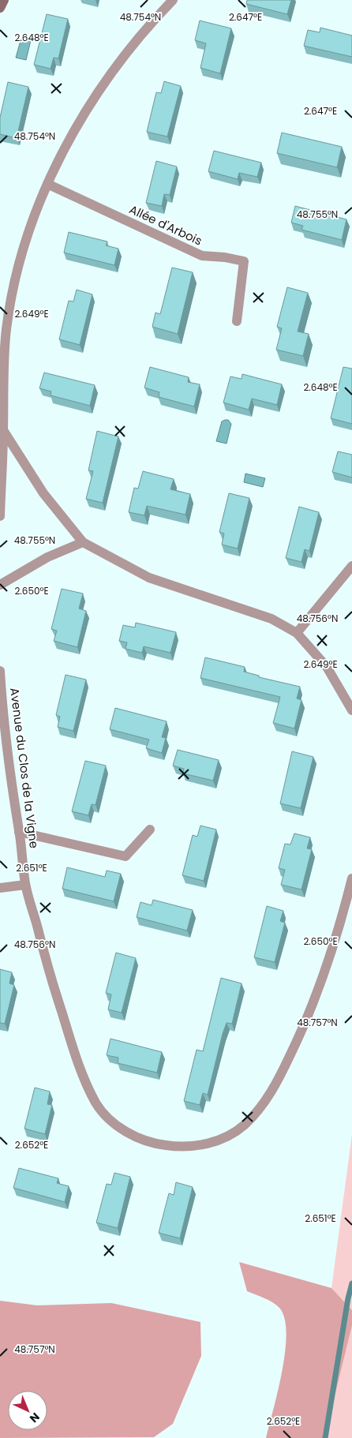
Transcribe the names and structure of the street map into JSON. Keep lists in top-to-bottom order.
{
  "streets": {
    "street": ["Allée d'Arbois", "Avenue du Clos de la Vigne"]
  },
  "north": "bottom right",
  "coordinates": [
    "48.754°N",
    "2.647°E",
    "2.648°E",
    "48.755°N",
    "2.649°E",
    "2.650°E",
    "48.756°N",
    "2.651°E",
    "48.757°N",
    "2.652°E"
  ]
}
